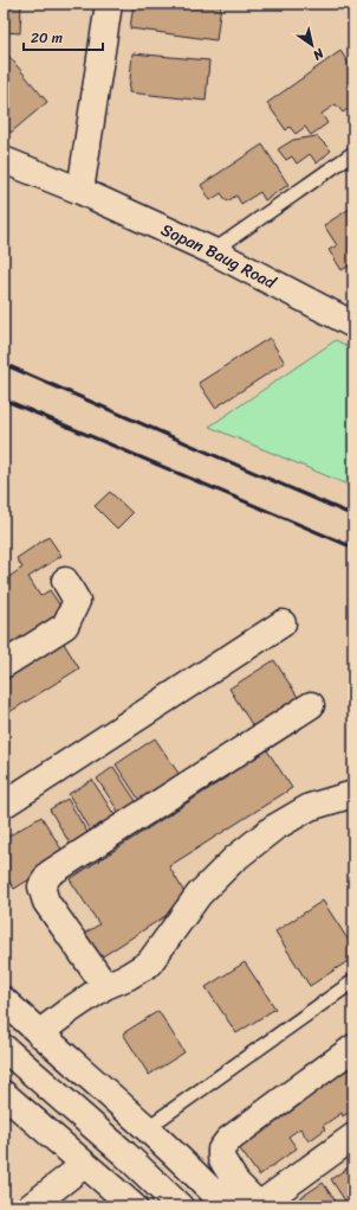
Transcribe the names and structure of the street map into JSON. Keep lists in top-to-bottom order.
{
  "streets": {
    "street": ["Sopan Baug Road"]
  },
  "scale_bar": "20 m",
  "north": "bottom right"
}
